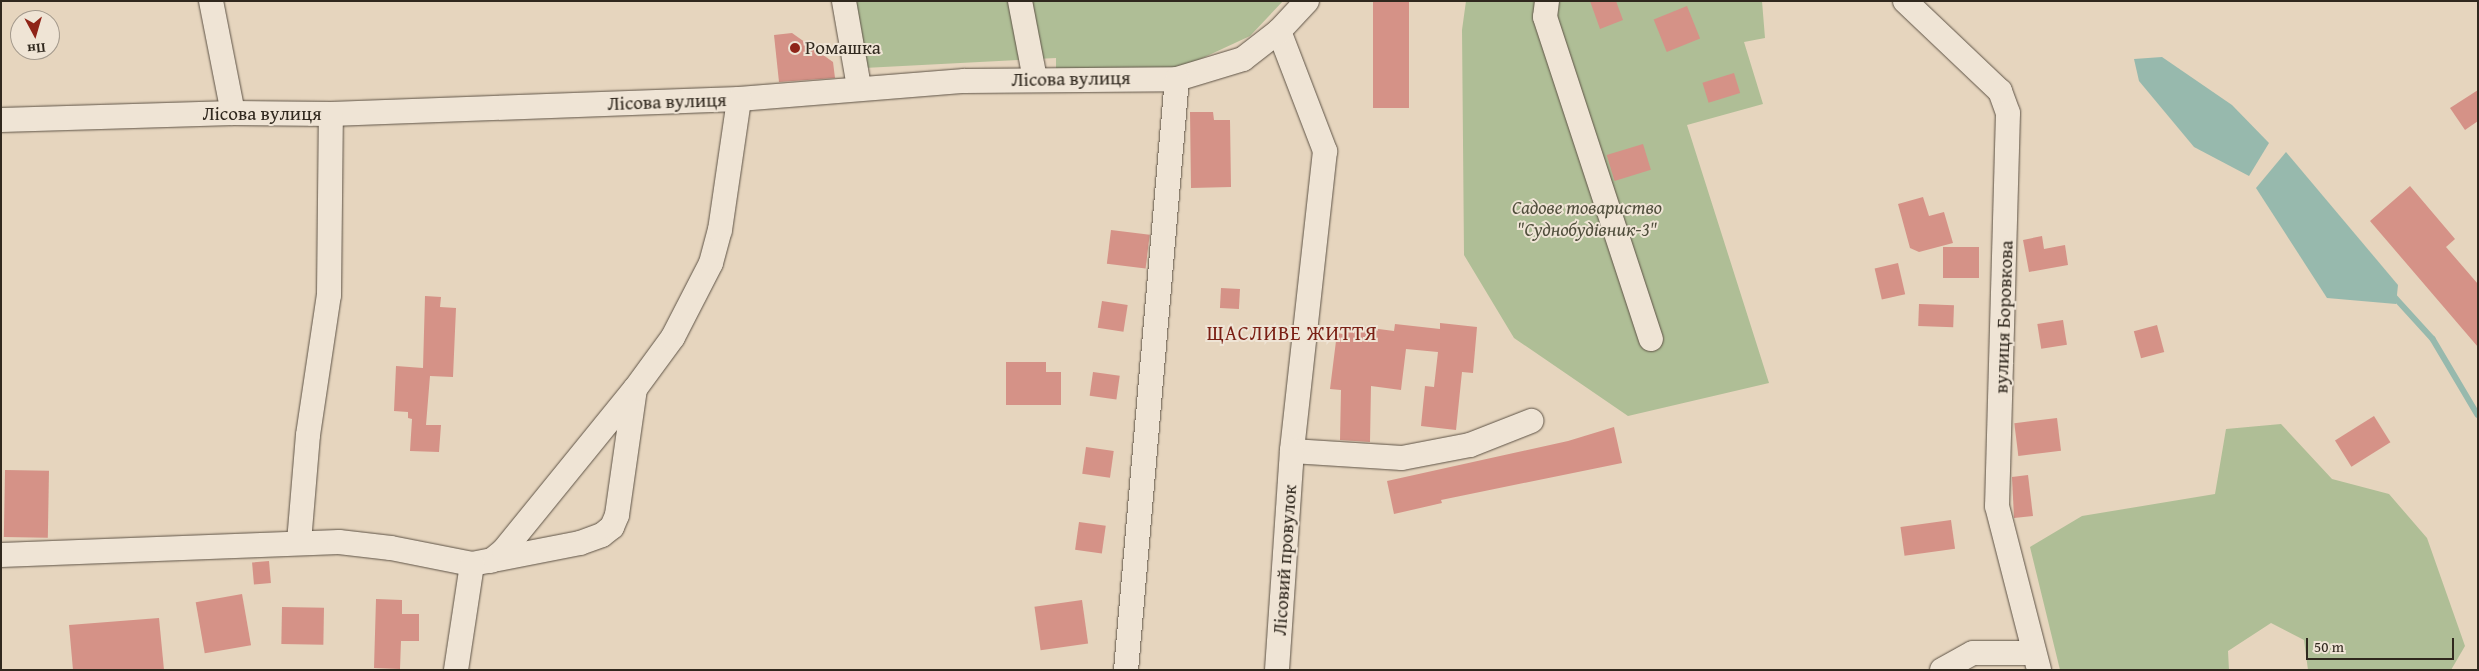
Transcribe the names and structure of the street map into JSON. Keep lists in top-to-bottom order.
{
  "streets": {
    "street": ["Лісова вулиця", "вулиця Боровкова", "Лісовий провулок"]
  },
  "crossings": [
    ["Лісова вулиця", "Лісовий провулок"]
  ],
  "districts": ["ЩАСЛИВЕ ЖИТТЯ"],
  "parks": ["Садове товариство \"Суднобудівник-3\""],
  "places": ["Ромашка"],
  "scale_bar": "50 m",
  "north": "bottom"
}
